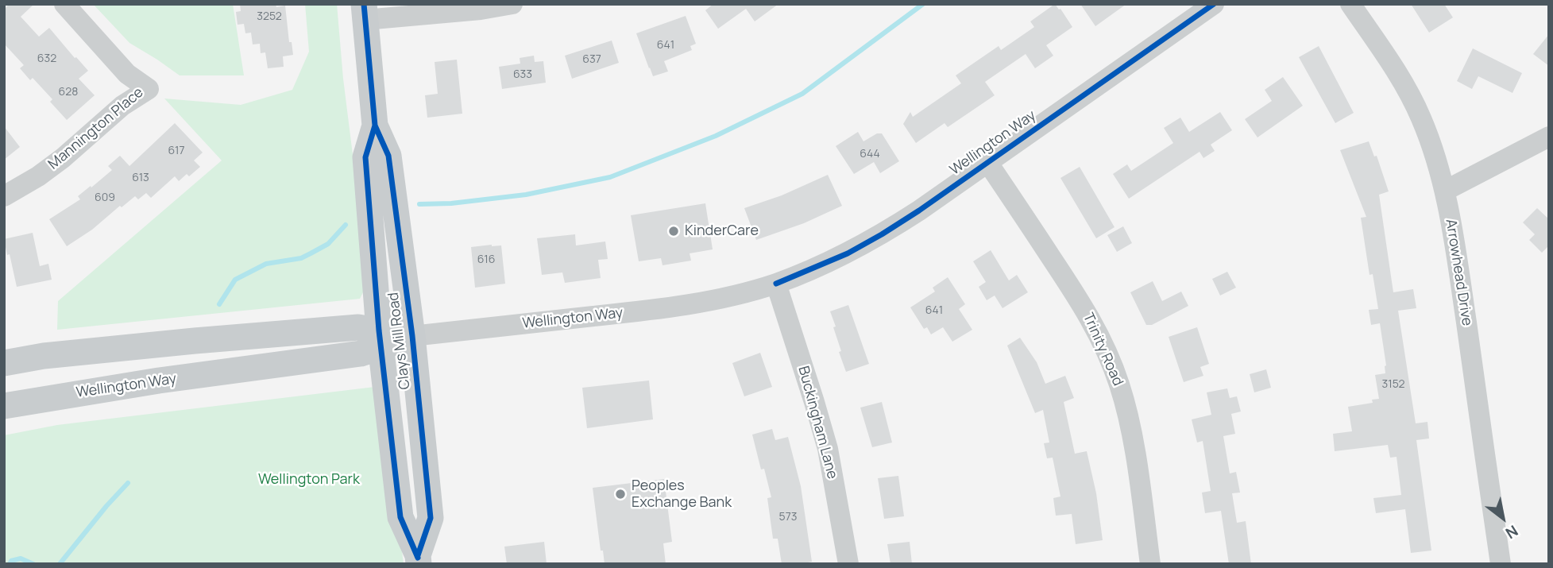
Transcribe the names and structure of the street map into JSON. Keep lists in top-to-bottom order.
{
  "streets": {
    "main road": ["Wellington Way", "Clays Mill Road"],
    "street": [
      "Mannington Place",
      "Arrowhead Drive",
      "Trinity Road",
      "Buckingham Lane"
    ]
  },
  "crossings": [
    ["Wellington Way", "Clays Mill Road"],
    ["Wellington Way", "Trinity Road"],
    ["Wellington Way", "Buckingham Lane"]
  ],
  "parks": ["Wellington Park"],
  "places": ["KinderCare", "Peoples Exchange Bank"],
  "house_numbers": [
    "3252",
    "641",
    "632",
    "637",
    "633",
    "628",
    "617",
    "644",
    "613",
    "609",
    "616",
    "641",
    "3152",
    "573"
  ],
  "north": "bottom right"
}
